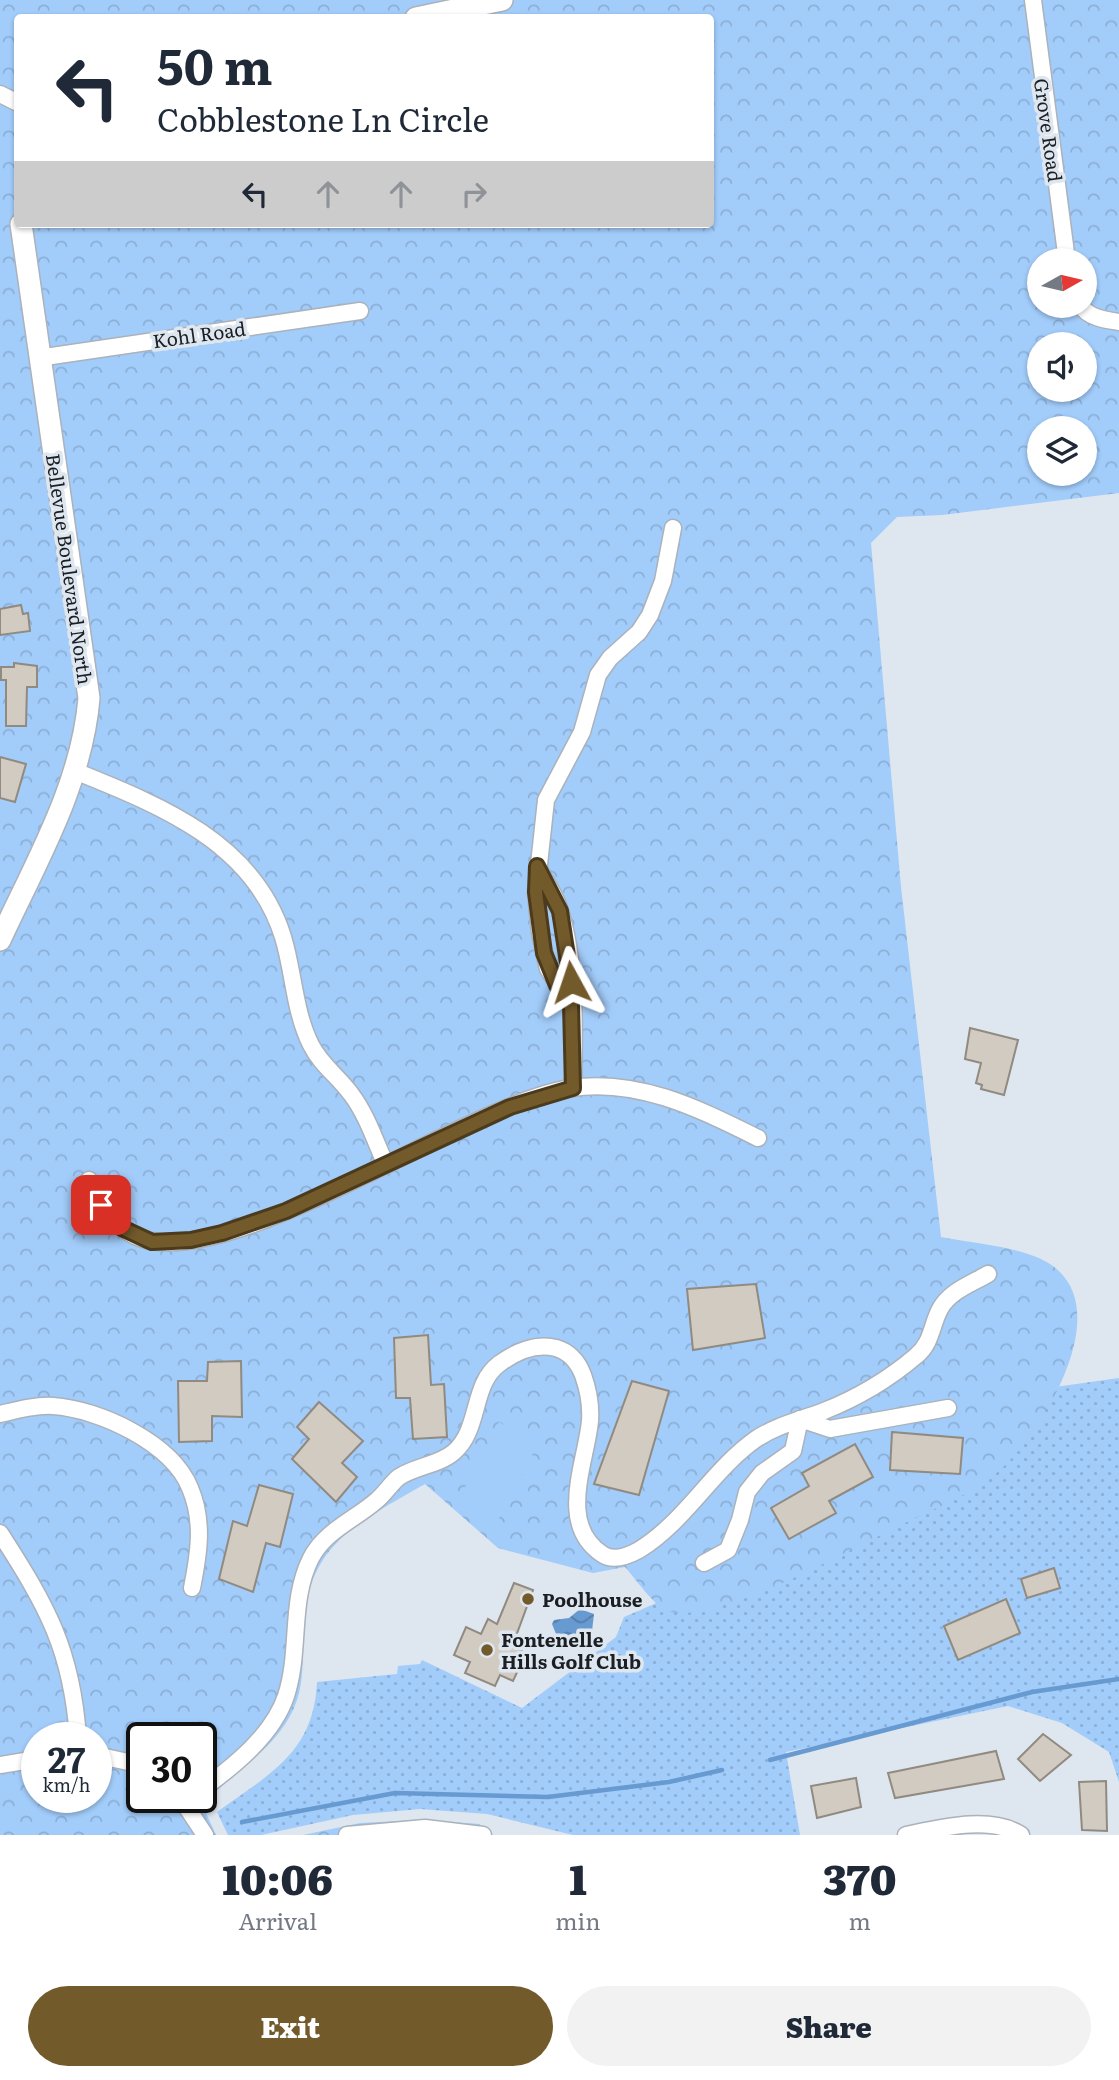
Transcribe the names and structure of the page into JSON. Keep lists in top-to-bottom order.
{
  "streets": {
    "main road": ["Bellevue Boulevard North"],
    "street": ["Grove Road", "Kohl Road"]
  },
  "crossings": [
    ["Kohl Road", "Bellevue Boulevard North"]
  ],
  "places": ["Poolhouse", "Fontenelle Hills Golf Club"],
  "north": "right",
  "page": {
    "turn": ["50 m", "Cobblestone Ln Circle"],
    "speed": "27 km/h",
    "limit": "30",
    "eta": [
      "10:06",
      "Arrival",
      "1",
      "min",
      "370",
      "m"
    ],
    "buttons": ["Exit", "Share"]
  }
}
